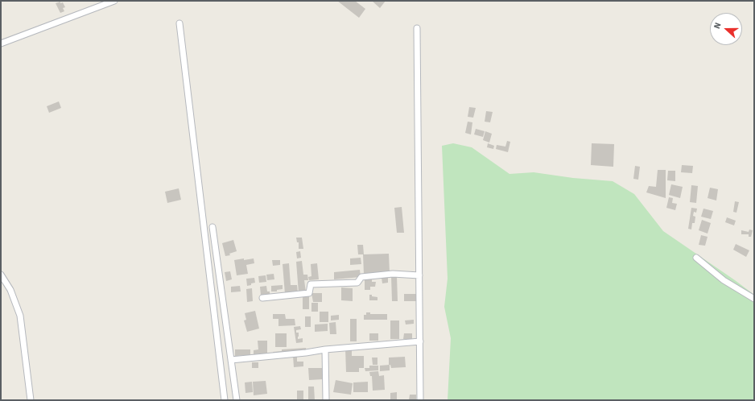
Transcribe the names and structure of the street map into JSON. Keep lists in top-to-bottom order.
{
  "north": "left"
}
